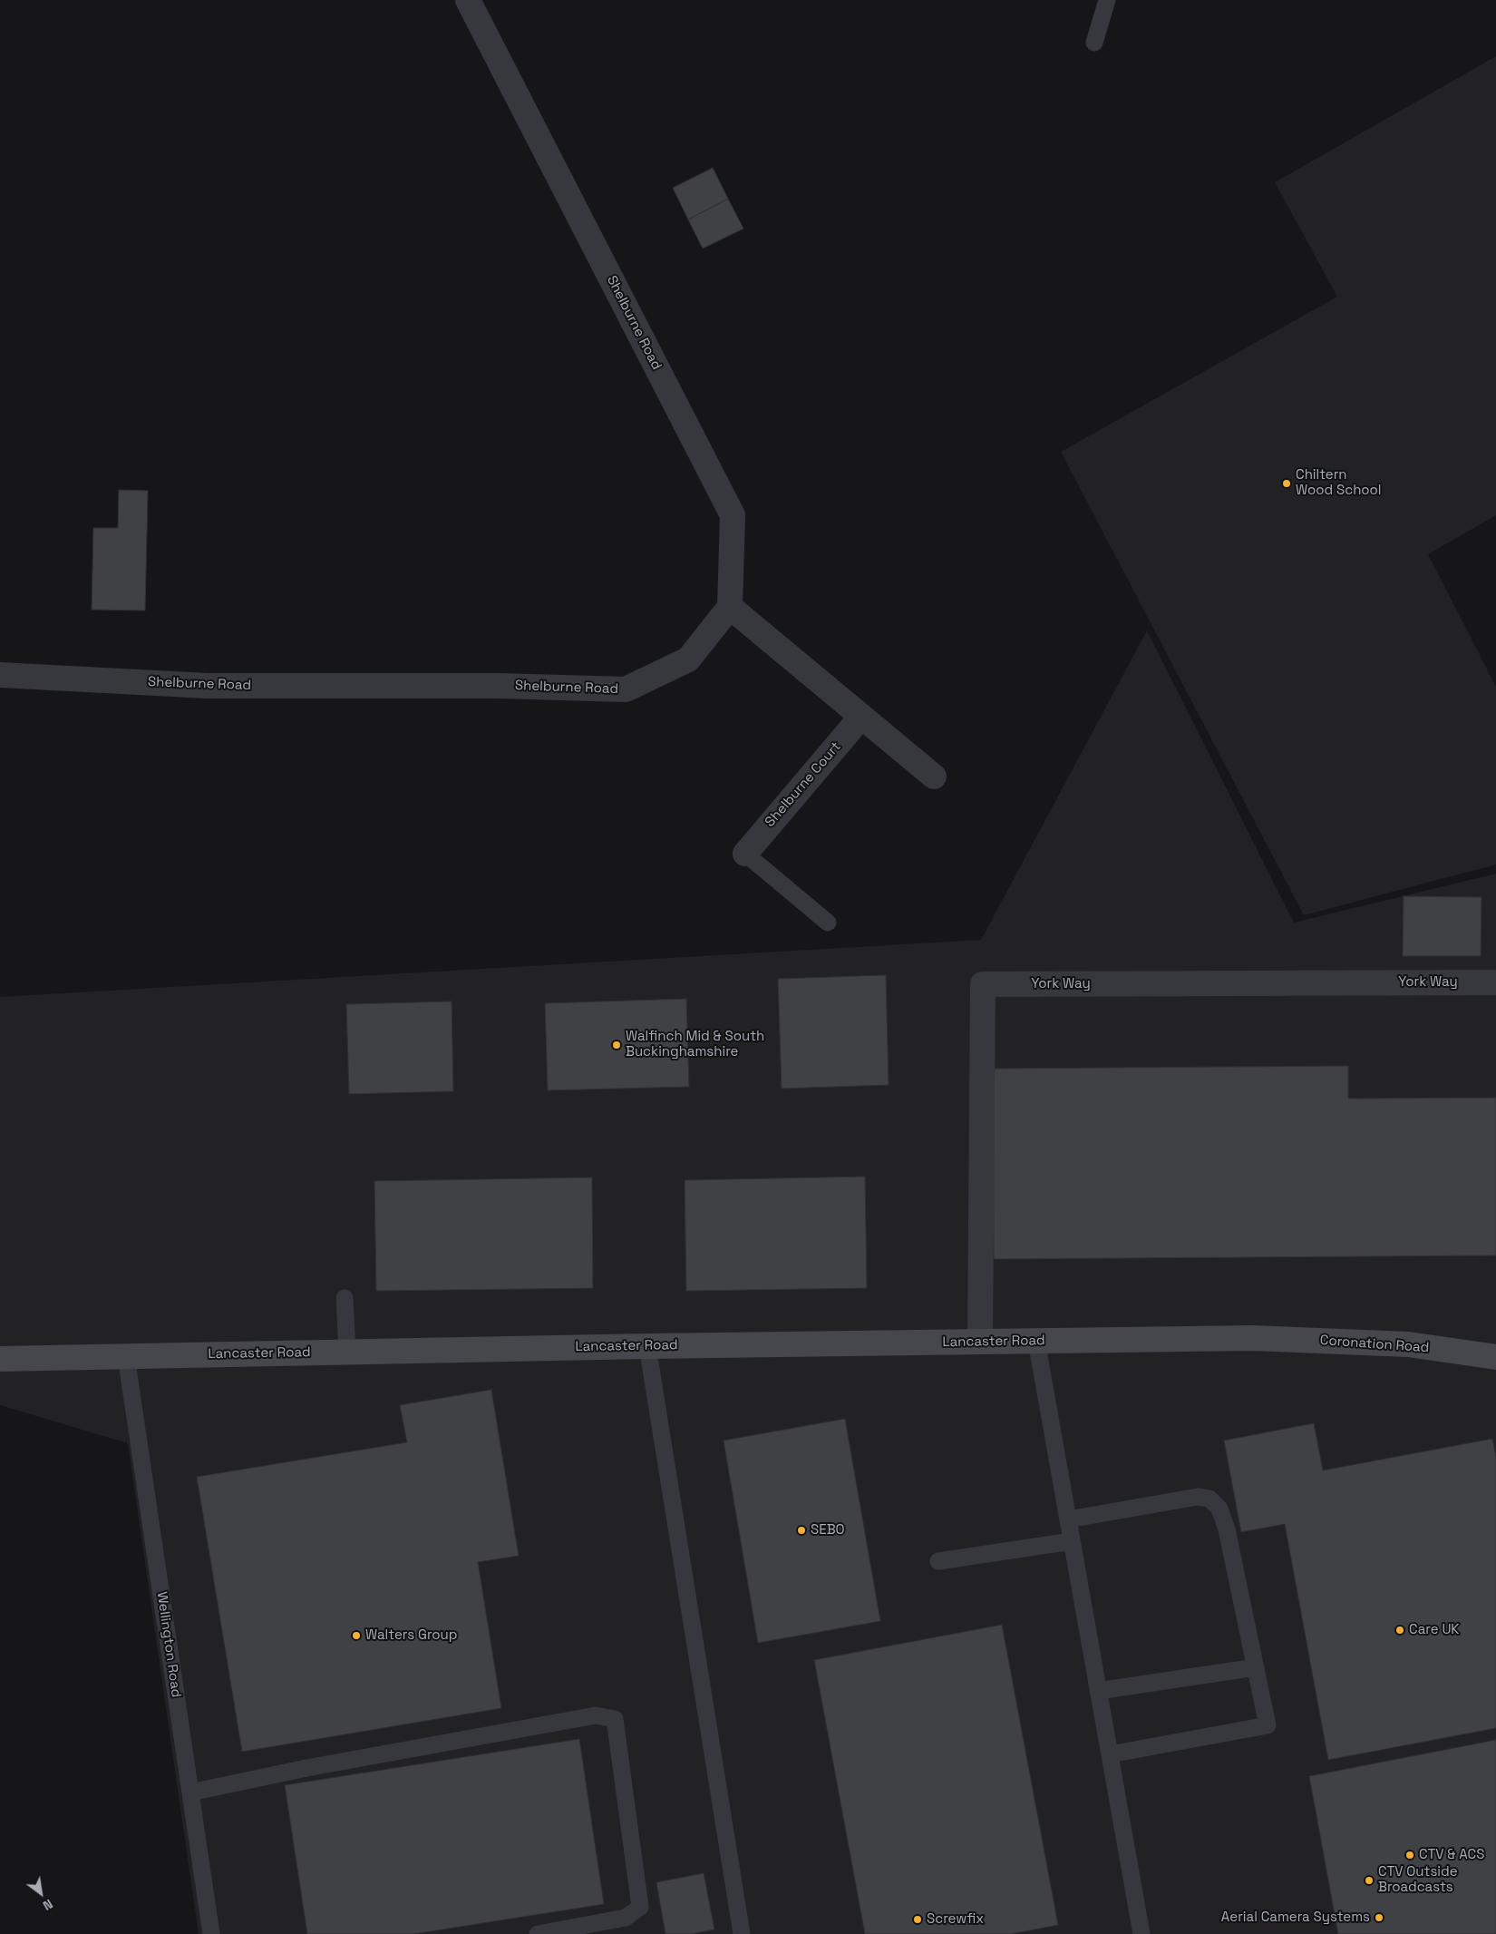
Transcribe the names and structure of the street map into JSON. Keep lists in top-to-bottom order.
{
  "streets": {
    "street": [
      "Shelburne Road",
      "Shelburne Court",
      "York Way",
      "Lancaster Road",
      "Coronation Road"
    ],
    "lane": ["Wellington Road"]
  },
  "crossings": [
    ["York Way", "Lancaster Road"],
    ["Lancaster Road", "Coronation Road"],
    ["Lancaster Road", "Wellington Road"]
  ],
  "places": [
    "Chiltern Wood School",
    "Walfinch Mid & South Buckinghamshire",
    "SEBO",
    "Care UK",
    "Walters Group",
    "CTV & ACS",
    "CTV Outside Broadcasts",
    "Aerial Camera Systems",
    "Screwfix"
  ],
  "north": "bottom right"
}
